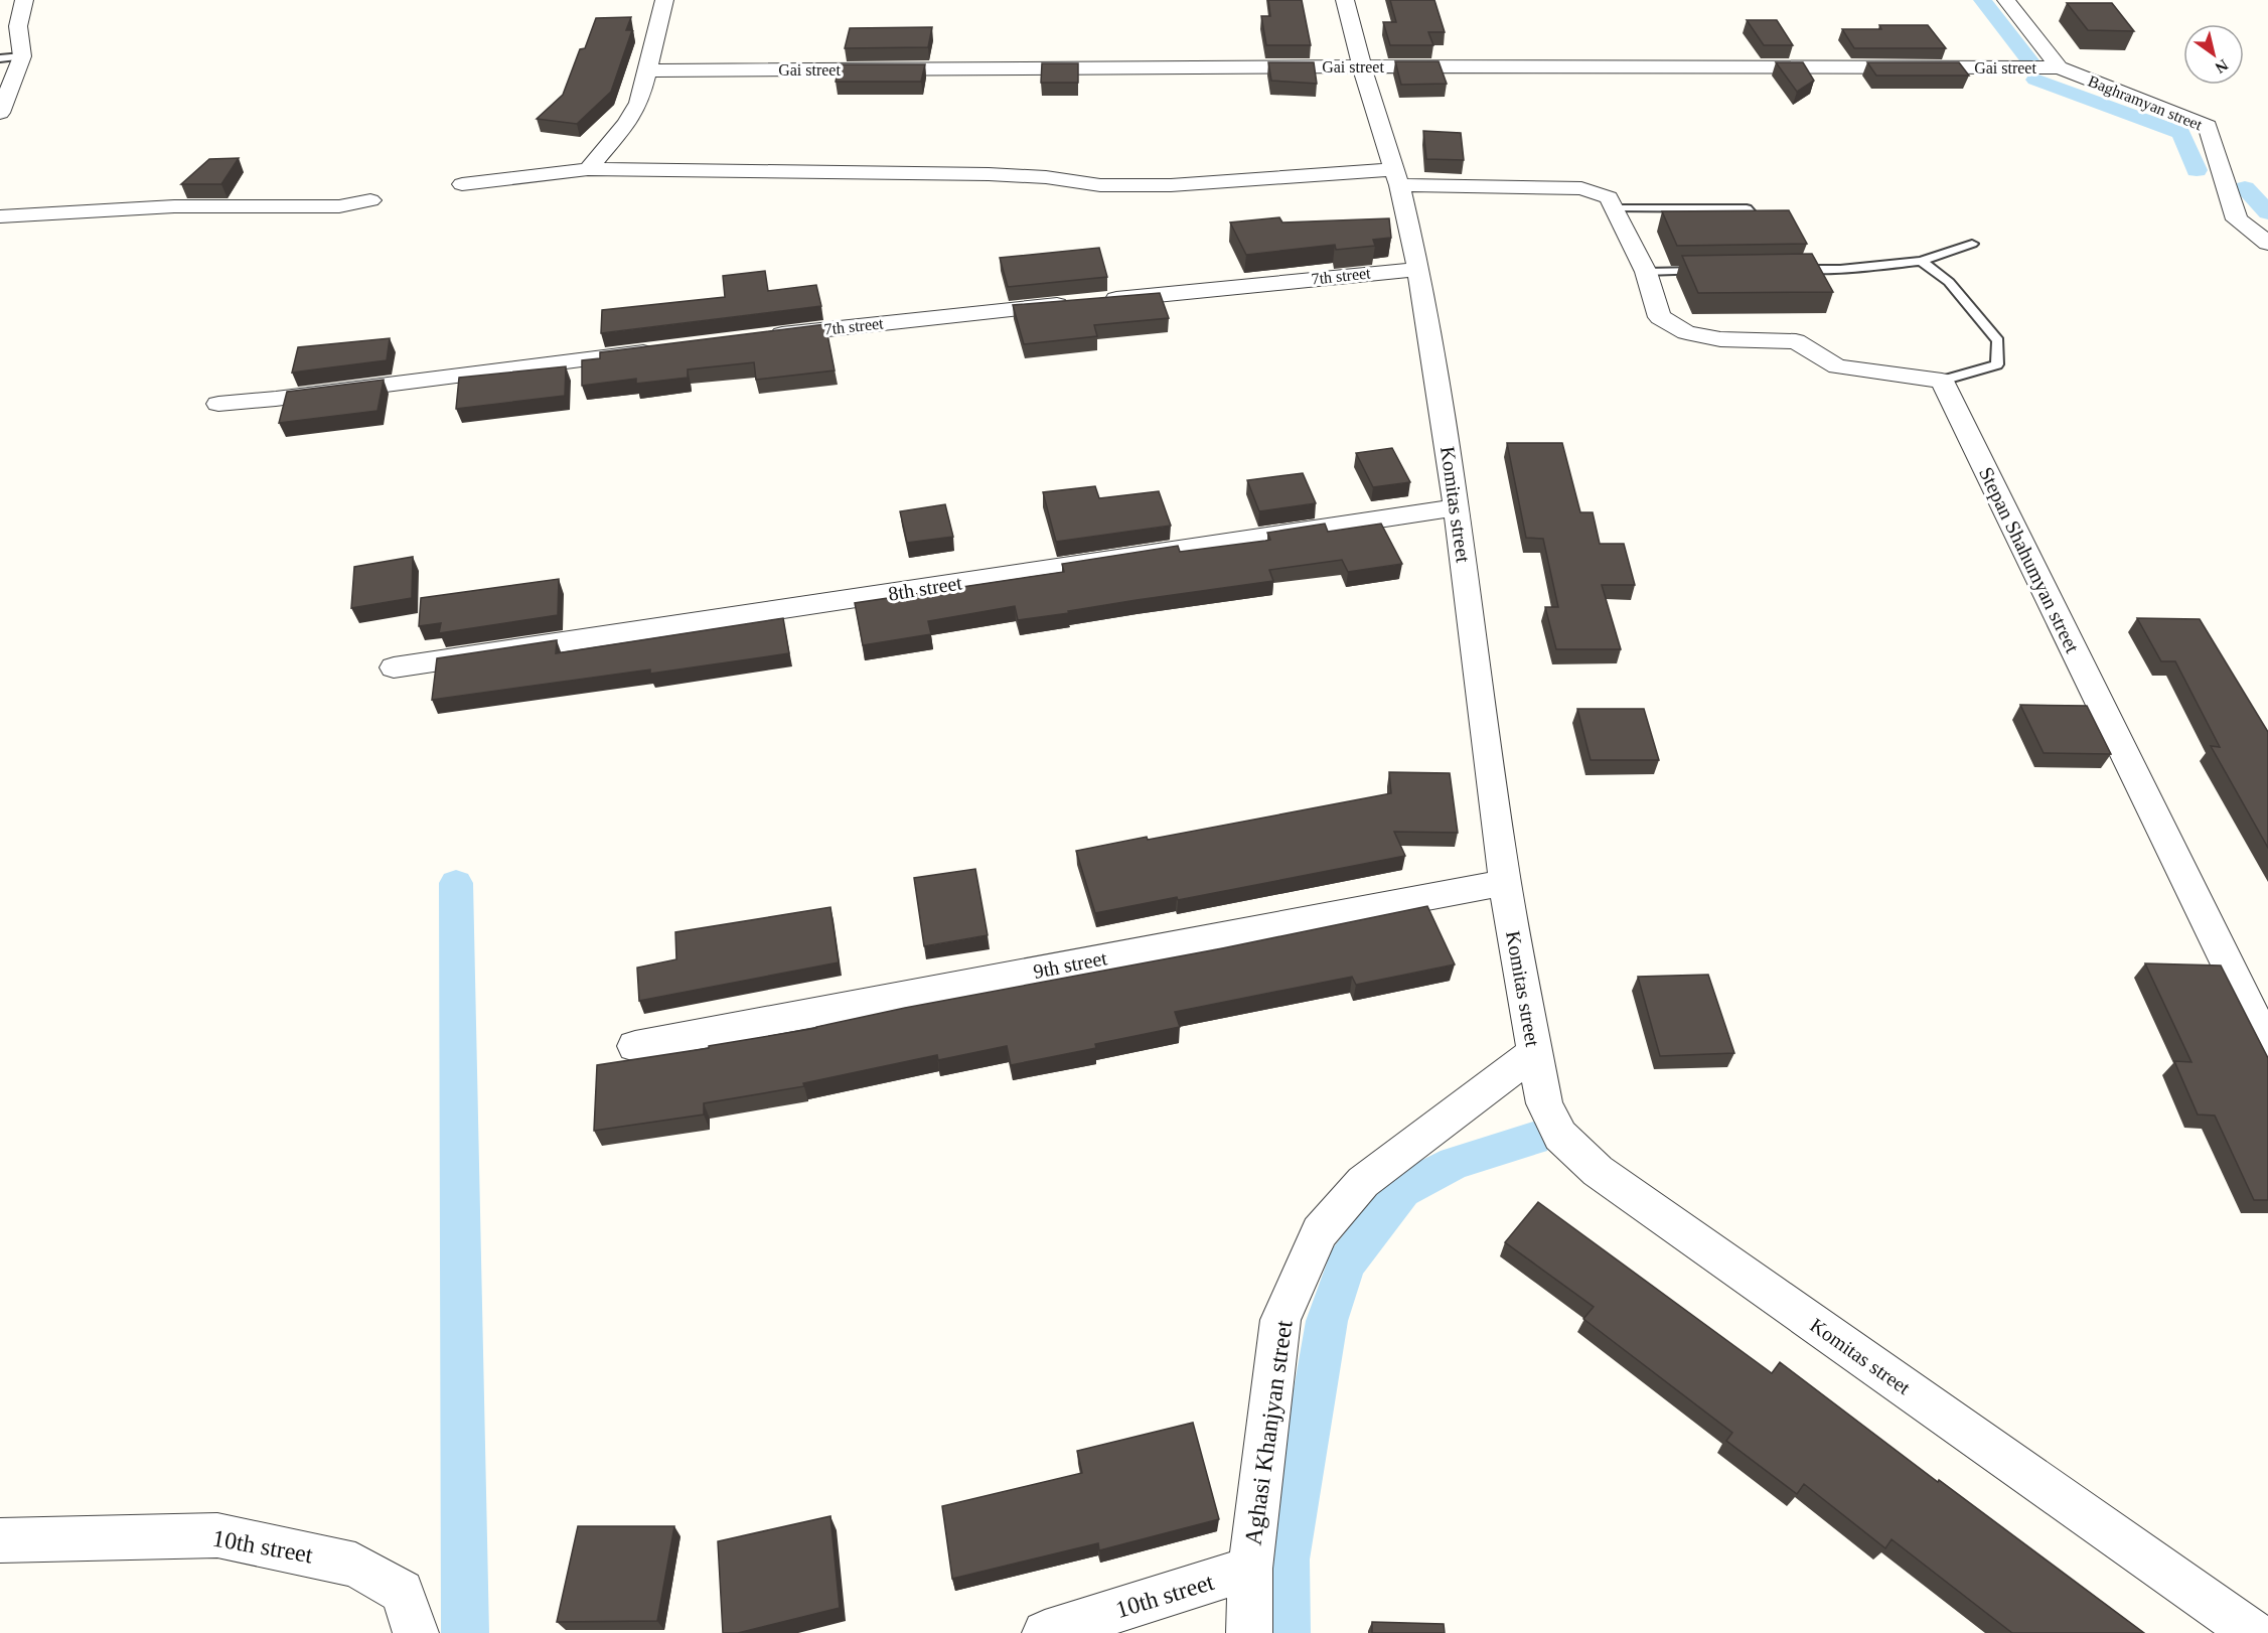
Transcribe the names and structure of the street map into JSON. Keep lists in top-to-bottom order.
{
  "streets": {
    "street": [
      "Gai street",
      "Baghramyan street",
      "7th street",
      "Komitas street",
      "Stepan Shahumyan street",
      "8th street",
      "9th street",
      "Aghasi Khanjyan street",
      "10th street"
    ]
  },
  "crossings": [
    ["Gai street", "Baghramyan street"],
    ["Gai street", "Komitas street"],
    ["7th street", "Komitas street"],
    ["Komitas street", "8th street"],
    ["Komitas street", "9th street"],
    ["Komitas street", "Aghasi Khanjyan street"],
    ["Aghasi Khanjyan street", "10th street"]
  ],
  "north": "bottom right"
}
